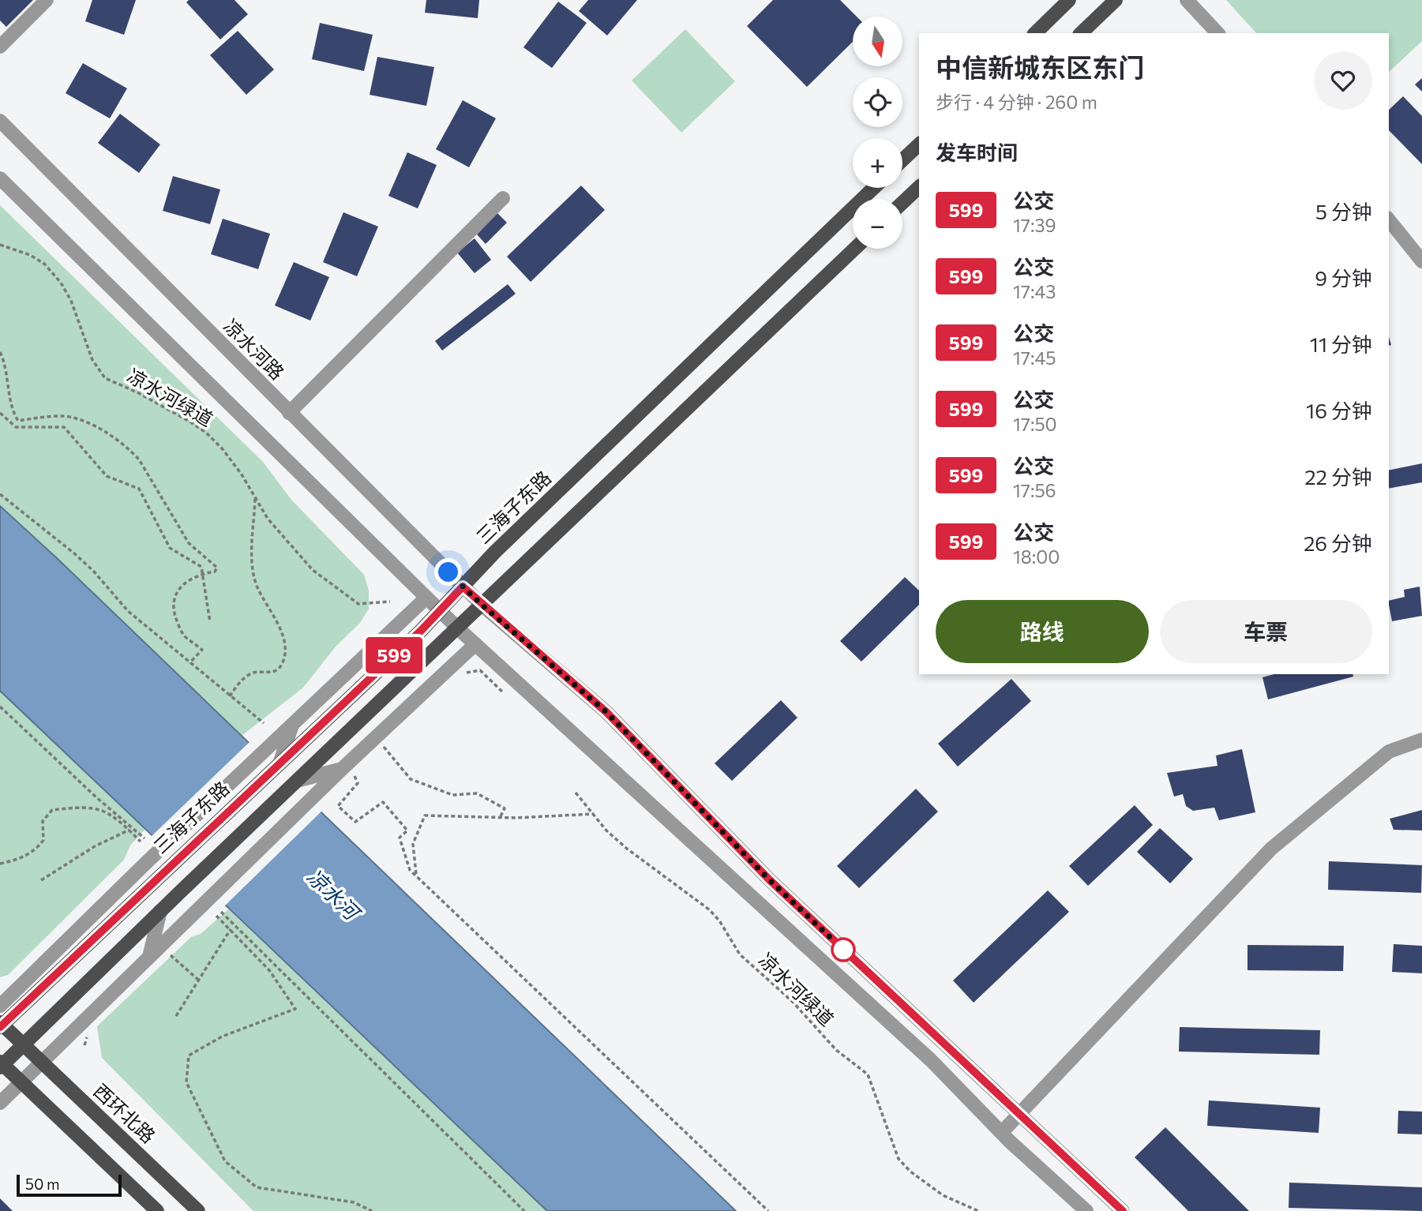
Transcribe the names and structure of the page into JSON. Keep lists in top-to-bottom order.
{
  "streets": {
    "main road": ["三海子东路", "西环北路"],
    "street": ["凉水河路"],
    "path": ["凉水河绿道"]
  },
  "crossings": [
    ["凉水河路", "三海子东路"],
    ["三海子东路", "西环北路"]
  ],
  "water": ["凉水河"],
  "lines": ["bus line 599"],
  "scale_bar": "50 m",
  "north": "bottom",
  "page": {
    "on_map": "599",
    "map_buttons": ["+", "−"],
    "heading": [
      ["中信新城东区东门", "步行 · 4 分钟 · 260 m"],
      "发车时间"
    ],
    "list": [
      {
        "mark": "599",
        "name": "公交",
        "note": "17:39",
        "value": "5 分钟"
      },
      {
        "mark": "599",
        "name": "公交",
        "note": "17:43",
        "value": "9 分钟"
      },
      {
        "mark": "599",
        "name": "公交",
        "note": "17:45",
        "value": "11 分钟"
      },
      {
        "mark": "599",
        "name": "公交",
        "note": "17:50",
        "value": "16 分钟"
      },
      {
        "mark": "599",
        "name": "公交",
        "note": "17:56",
        "value": "22 分钟"
      },
      {
        "mark": "599",
        "name": "公交",
        "note": "18:00",
        "value": "26 分钟"
      }
    ],
    "buttons": ["路线", "车票"],
    "scale": "50 m"
  }
}
